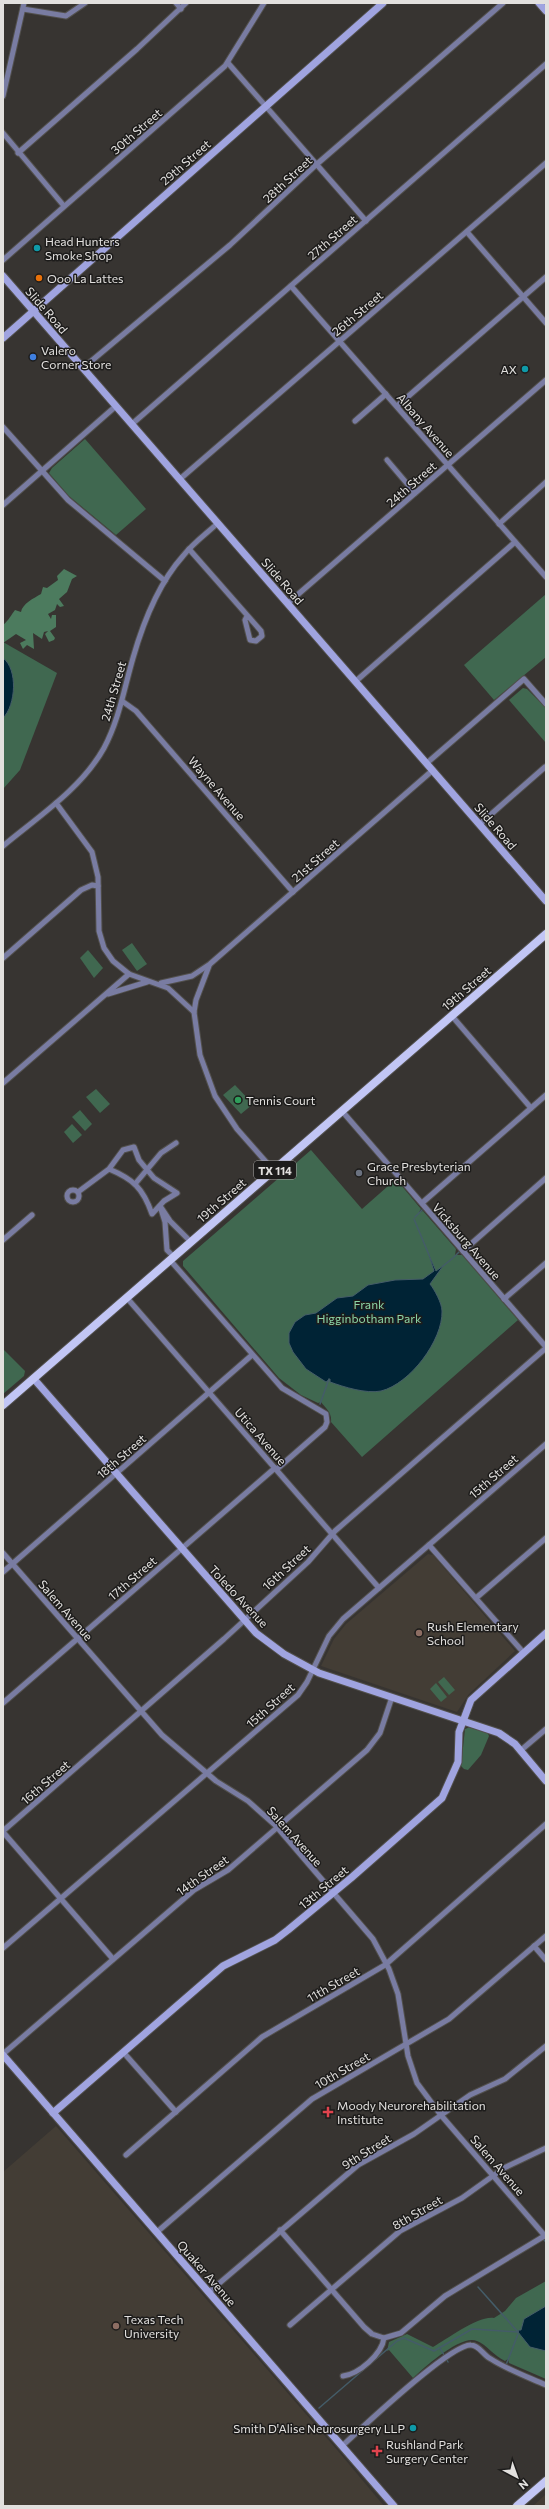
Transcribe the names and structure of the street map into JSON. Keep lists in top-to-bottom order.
{
  "streets": {
    "main road": ["19th Street", "TX 114"],
    "street": [
      "30th Street",
      "29th Street",
      "28th Street",
      "27th Street",
      "Slide Road",
      "26th Street",
      "Albany Avenue",
      "24th Street",
      "Wayne Avenue",
      "21st Street",
      "Vicksburg Avenue",
      "Utica Avenue",
      "18th Street",
      "15th Street",
      "16th Street",
      "17th Street",
      "Toledo Avenue",
      "Salem Avenue",
      "14th Street",
      "13th Street",
      "11th Street",
      "10th Street",
      "9th Street",
      "8th Street",
      "Quaker Avenue"
    ]
  },
  "crossings": [
    ["29th Street", "Slide Road"],
    ["28th Street", "Slide Road"],
    ["27th Street", "Slide Road"],
    ["27th Street", "Albany Avenue"],
    ["Slide Road", "26th Street"],
    ["Slide Road", "24th Street"],
    ["Slide Road", "21st Street"],
    ["26th Street", "Albany Avenue"],
    ["Albany Avenue", "24th Street"],
    ["24th Street", "Wayne Avenue"],
    ["Wayne Avenue", "21st Street"],
    ["19th Street", "Vicksburg Avenue"],
    ["19th Street", "Utica Avenue"],
    ["19th Street", "Toledo Avenue"],
    ["Vicksburg Avenue", "16th Street"],
    ["Utica Avenue", "18th Street"],
    ["Utica Avenue", "15th Street"],
    ["Utica Avenue", "16th Street"],
    ["Utica Avenue", "17th Street"],
    ["18th Street", "17th Street"],
    ["18th Street", "Toledo Avenue"],
    ["18th Street", "Salem Avenue"],
    ["15th Street", "Toledo Avenue"],
    ["15th Street", "Salem Avenue"],
    ["16th Street", "Toledo Avenue"],
    ["16th Street", "Salem Avenue"],
    ["17th Street", "Toledo Avenue"],
    ["17th Street", "Salem Avenue"],
    ["Toledo Avenue", "14th Street"],
    ["Toledo Avenue", "13th Street"],
    ["Salem Avenue", "14th Street"],
    ["Salem Avenue", "13th Street"],
    ["Salem Avenue", "11th Street"],
    ["Salem Avenue", "10th Street"],
    ["Salem Avenue", "9th Street"],
    ["Salem Avenue", "8th Street"],
    ["14th Street", "Quaker Avenue"],
    ["13th Street", "Quaker Avenue"],
    ["10th Street", "Quaker Avenue"],
    ["9th Street", "Quaker Avenue"]
  ],
  "parks": ["Frank Higginbotham Park"],
  "places": {
    "other": [
      "Head Hunters Smoke Shop",
      "Ooo La Lattes",
      "Valero Corner Store",
      "AX",
      "Tennis Court",
      "Grace Presbyterian Church",
      "Rush Elementary School",
      "Texas Tech University",
      "Smith D'Alise Neurosurgery LLP"
    ],
    "health": ["Moody Neurorehabilitation Institute", "Rushland Park Surgery Center"]
  },
  "north": "bottom right"
}
